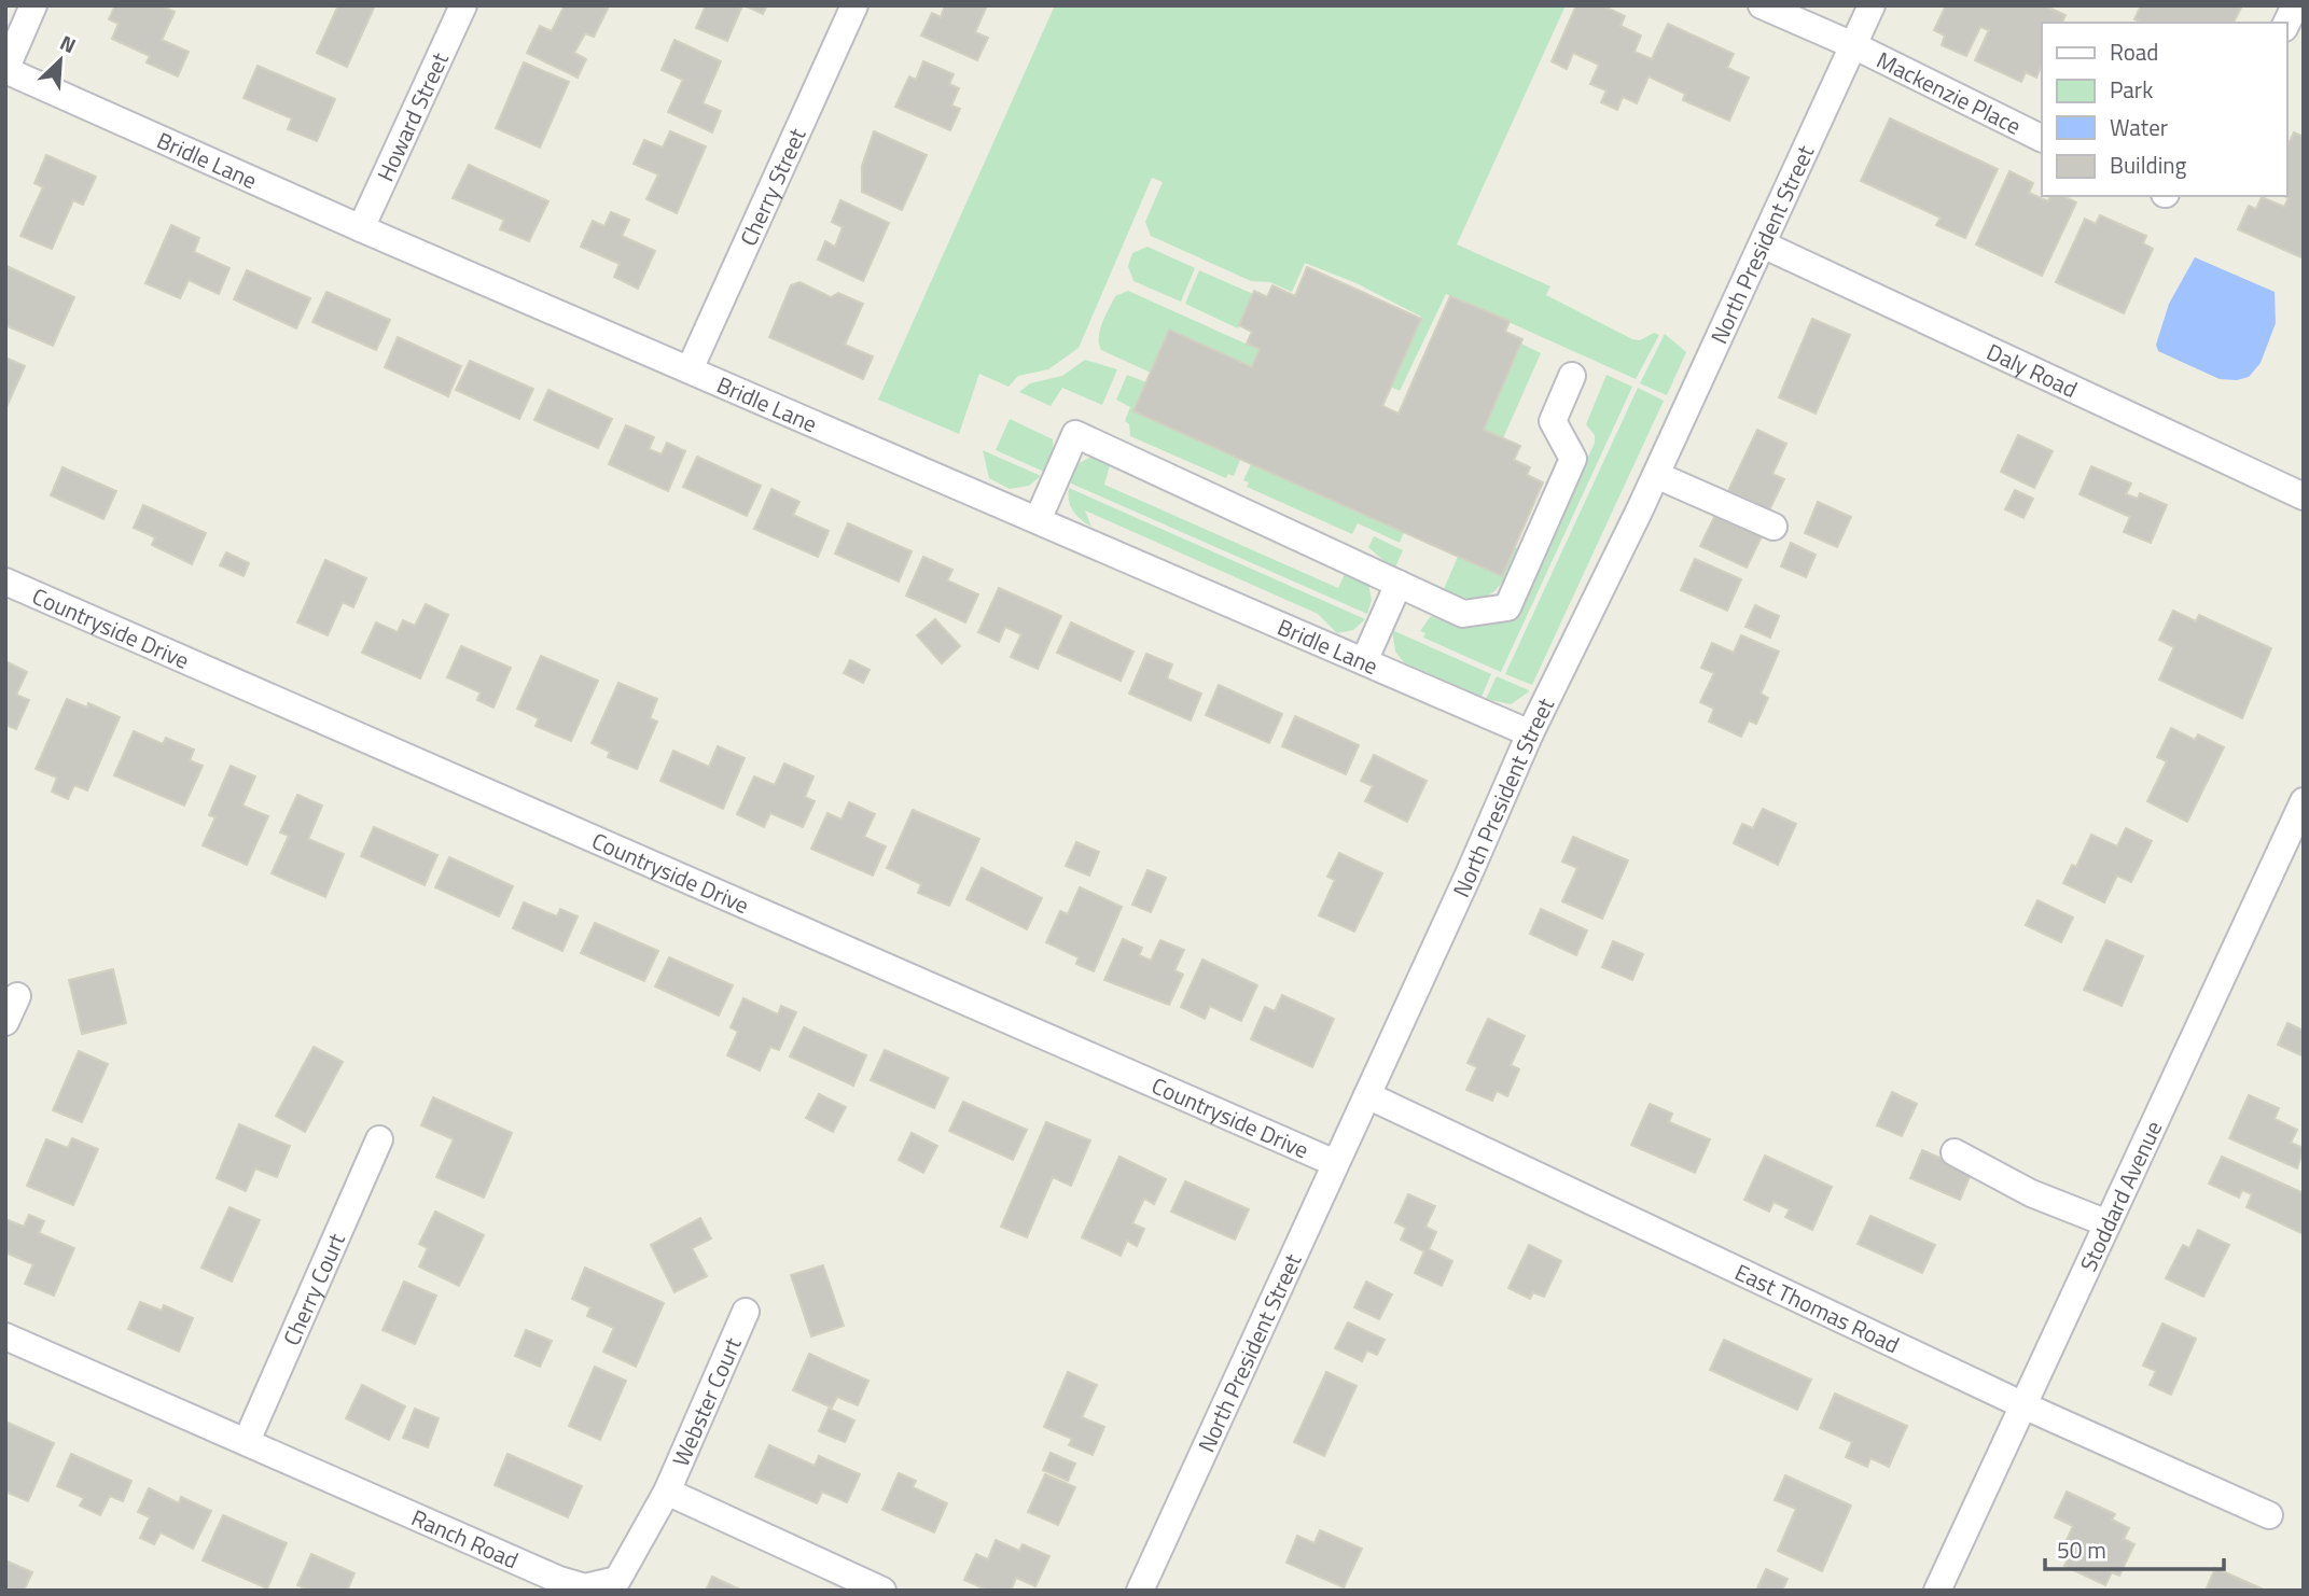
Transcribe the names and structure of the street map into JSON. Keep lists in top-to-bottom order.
{
  "streets": {
    "street": [
      "Mackenzie Place",
      "Howard Street",
      "Bridle Lane",
      "Cherry Street",
      "North President Street",
      "Daly Road",
      "Countryside Drive",
      "Stoddard Avenue",
      "Cherry Court",
      "East Thomas Road",
      "Webster Court",
      "Ranch Road"
    ]
  },
  "crossings": [
    ["Mackenzie Place", "North President Street"],
    ["Howard Street", "Bridle Lane"],
    ["Bridle Lane", "Cherry Street"],
    ["Bridle Lane", "North President Street"],
    ["North President Street", "Daly Road"],
    ["North President Street", "Countryside Drive"],
    ["North President Street", "East Thomas Road"],
    ["Stoddard Avenue", "East Thomas Road"],
    ["Cherry Court", "Ranch Road"],
    ["Webster Court", "Ranch Road"]
  ],
  "legend": [
    "Road",
    "Park",
    "Water",
    "Building"
  ],
  "scale_bar": "50 m",
  "north": "top right"
}
